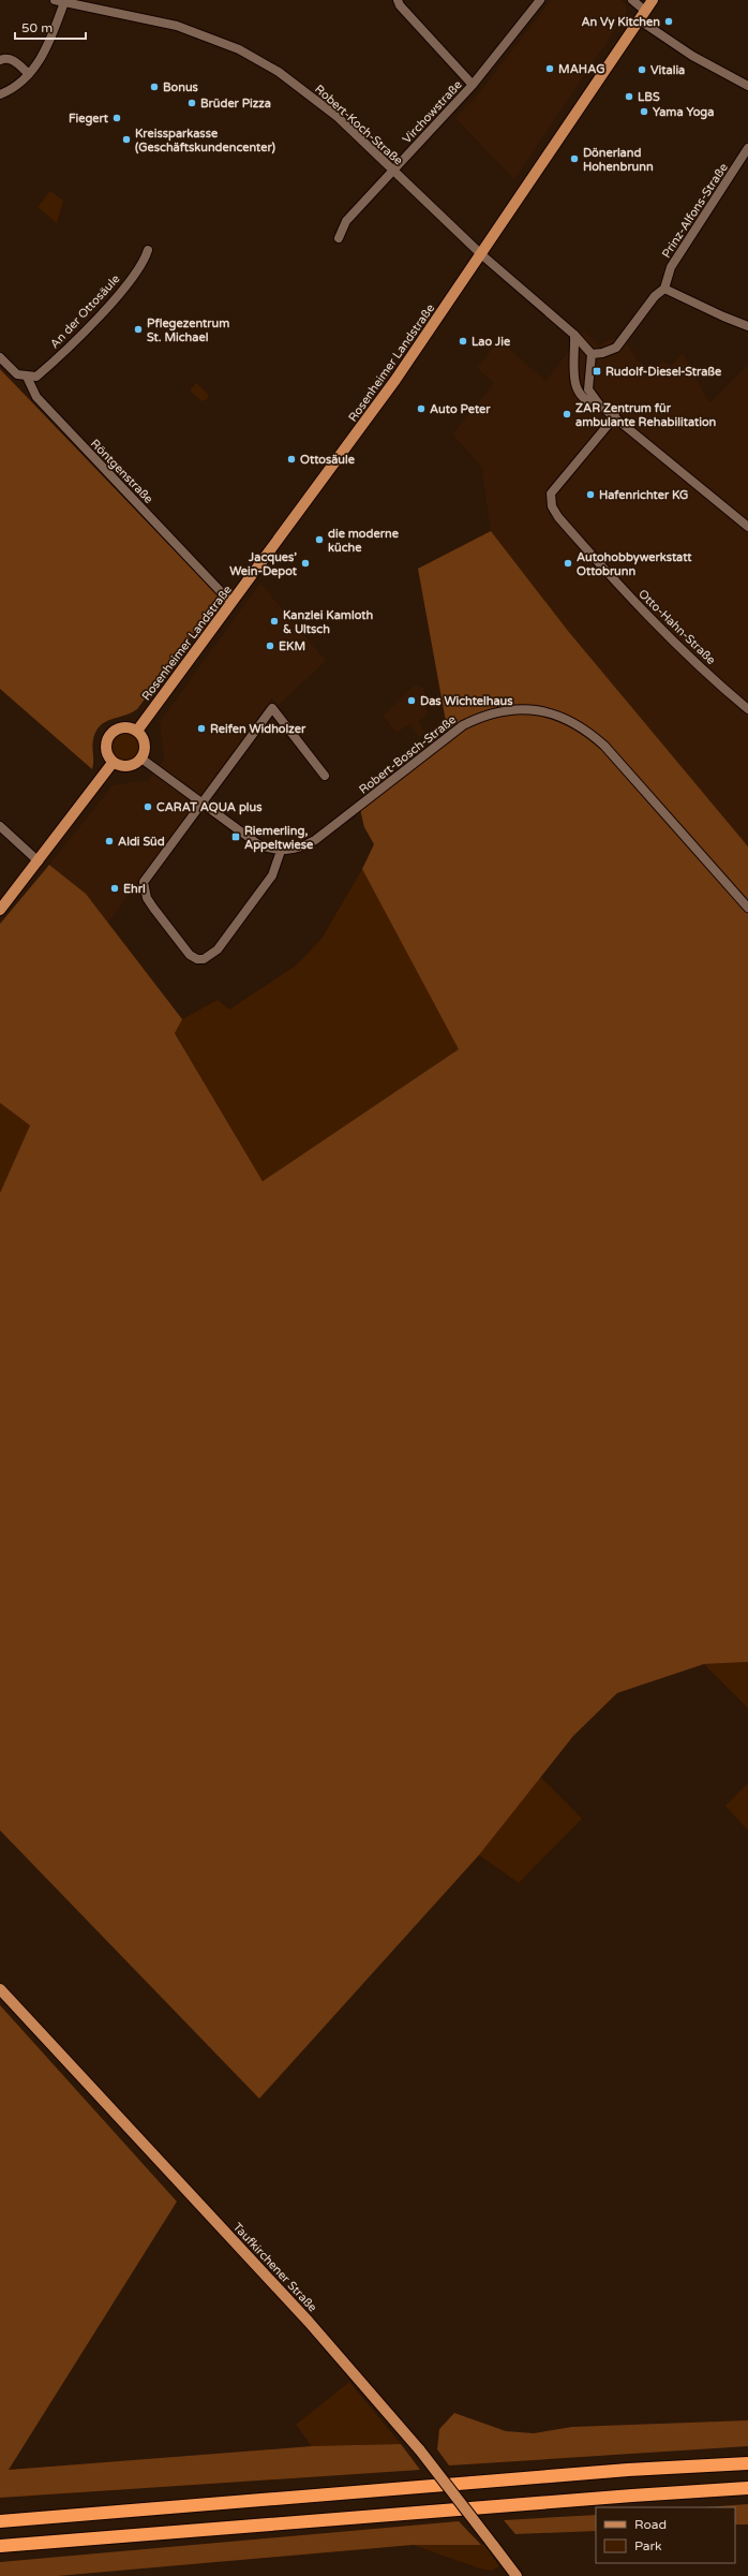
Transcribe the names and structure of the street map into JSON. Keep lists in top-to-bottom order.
{
  "streets": {
    "main road": ["Rosenheimer Landstraße", "Taufkirchener Straße"],
    "street": [
      "Virchowstraße",
      "Robert-Koch-Straße",
      "Prinz-Alfons-Straße",
      "An der Ottosäule",
      "Röntgenstraße",
      "Otto-Hahn-Straße",
      "Robert-Bosch-Straße"
    ]
  },
  "crossings": [
    ["Virchowstraße", "Robert-Koch-Straße"],
    ["Robert-Koch-Straße", "Rosenheimer Landstraße"],
    ["An der Ottosäule", "Röntgenstraße"],
    ["Rosenheimer Landstraße", "Röntgenstraße"],
    ["Rosenheimer Landstraße", "Robert-Bosch-Straße"]
  ],
  "places": {
    "other": [
      "An Vy Kitchen",
      "MAHAG",
      "Vitalia",
      "Bonus",
      "LBS",
      "Brüder Pizza",
      "Yama Yoga",
      "Fiegert",
      "Kreissparkasse (Geschäftskundencenter)",
      "Dönerland Hohenbrunn",
      "Pflegezentrum St. Michael",
      "Lao Jie",
      "Auto Peter",
      "ZAR Zentrum für ambulante Rehabilitation",
      "Ottosäule",
      "Hafenrichter KG",
      "die moderne küche",
      "Jacques’ Wein-Depot",
      "Autohobbywerkstatt Ottobrunn",
      "Kanzlei Kamloth & Ultsch",
      "EKM",
      "Das Wichtelhaus",
      "Reifen Widholzer",
      "CARAT AQUA plus",
      "Aldi Süd",
      "Ehrl"
    ],
    "transit": ["Rudolf-Diesel-Straße", "Riemerling, Appeltwiese"]
  },
  "legend": ["Road", "Park"],
  "scale_bar": "50 m"
}
